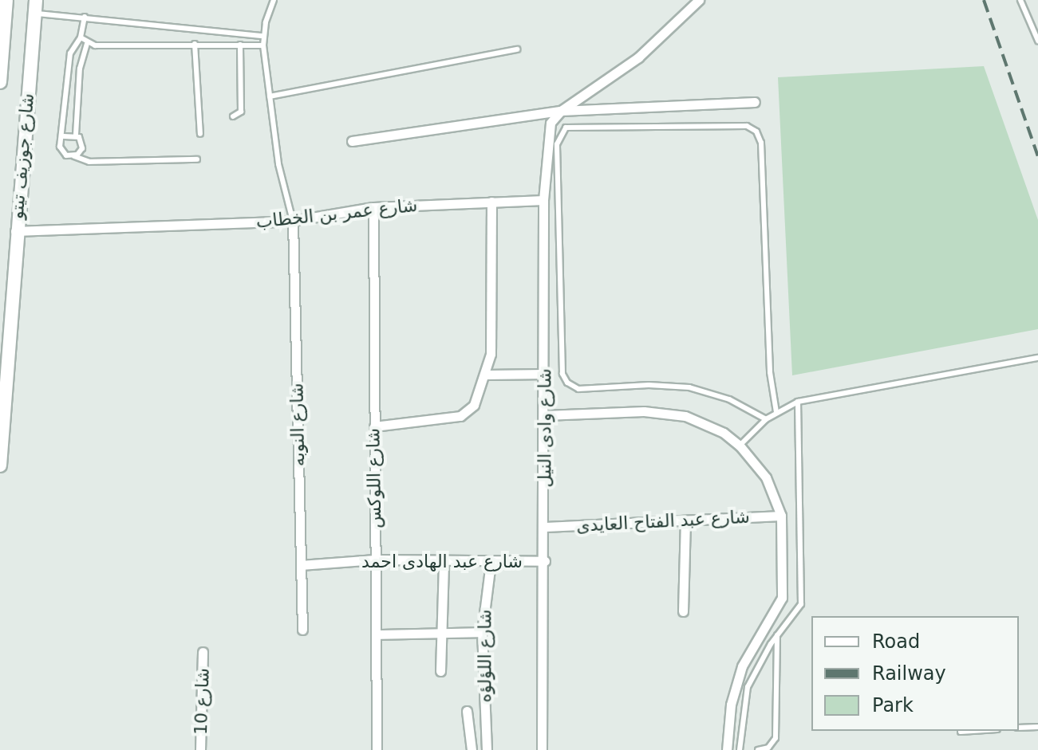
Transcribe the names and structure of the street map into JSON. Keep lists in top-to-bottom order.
{
  "streets": {
    "main road": ["شارع جوزيف تيتو"],
    "street": [
      "شارع عمر بن الخطاب",
      "شارع النوبه",
      "شارع وادى النيل",
      "شارع اللوكس",
      "شارع عبد الفتاح العايدى",
      "شارع عبد الهادى احمد",
      "شارع اللؤلؤه",
      "شارع 10"
    ]
  },
  "crossings": [
    ["شارع جوزيف تيتو", "شارع عمر بن الخطاب"],
    ["شارع عمر بن الخطاب", "شارع النوبه"],
    ["شارع عمر بن الخطاب", "شارع وادى النيل"],
    ["شارع عمر بن الخطاب", "شارع اللوكس"],
    ["شارع النوبه", "شارع عبد الهادى احمد"],
    ["شارع وادى النيل", "شارع عبد الفتاح العايدى"],
    ["شارع وادى النيل", "شارع عبد الهادى احمد"],
    ["شارع اللوكس", "شارع عبد الهادى احمد"],
    ["شارع عبد الهادى احمد", "شارع اللؤلؤه"]
  ],
  "legend": ["Road", "Railway", "Park"]
}
